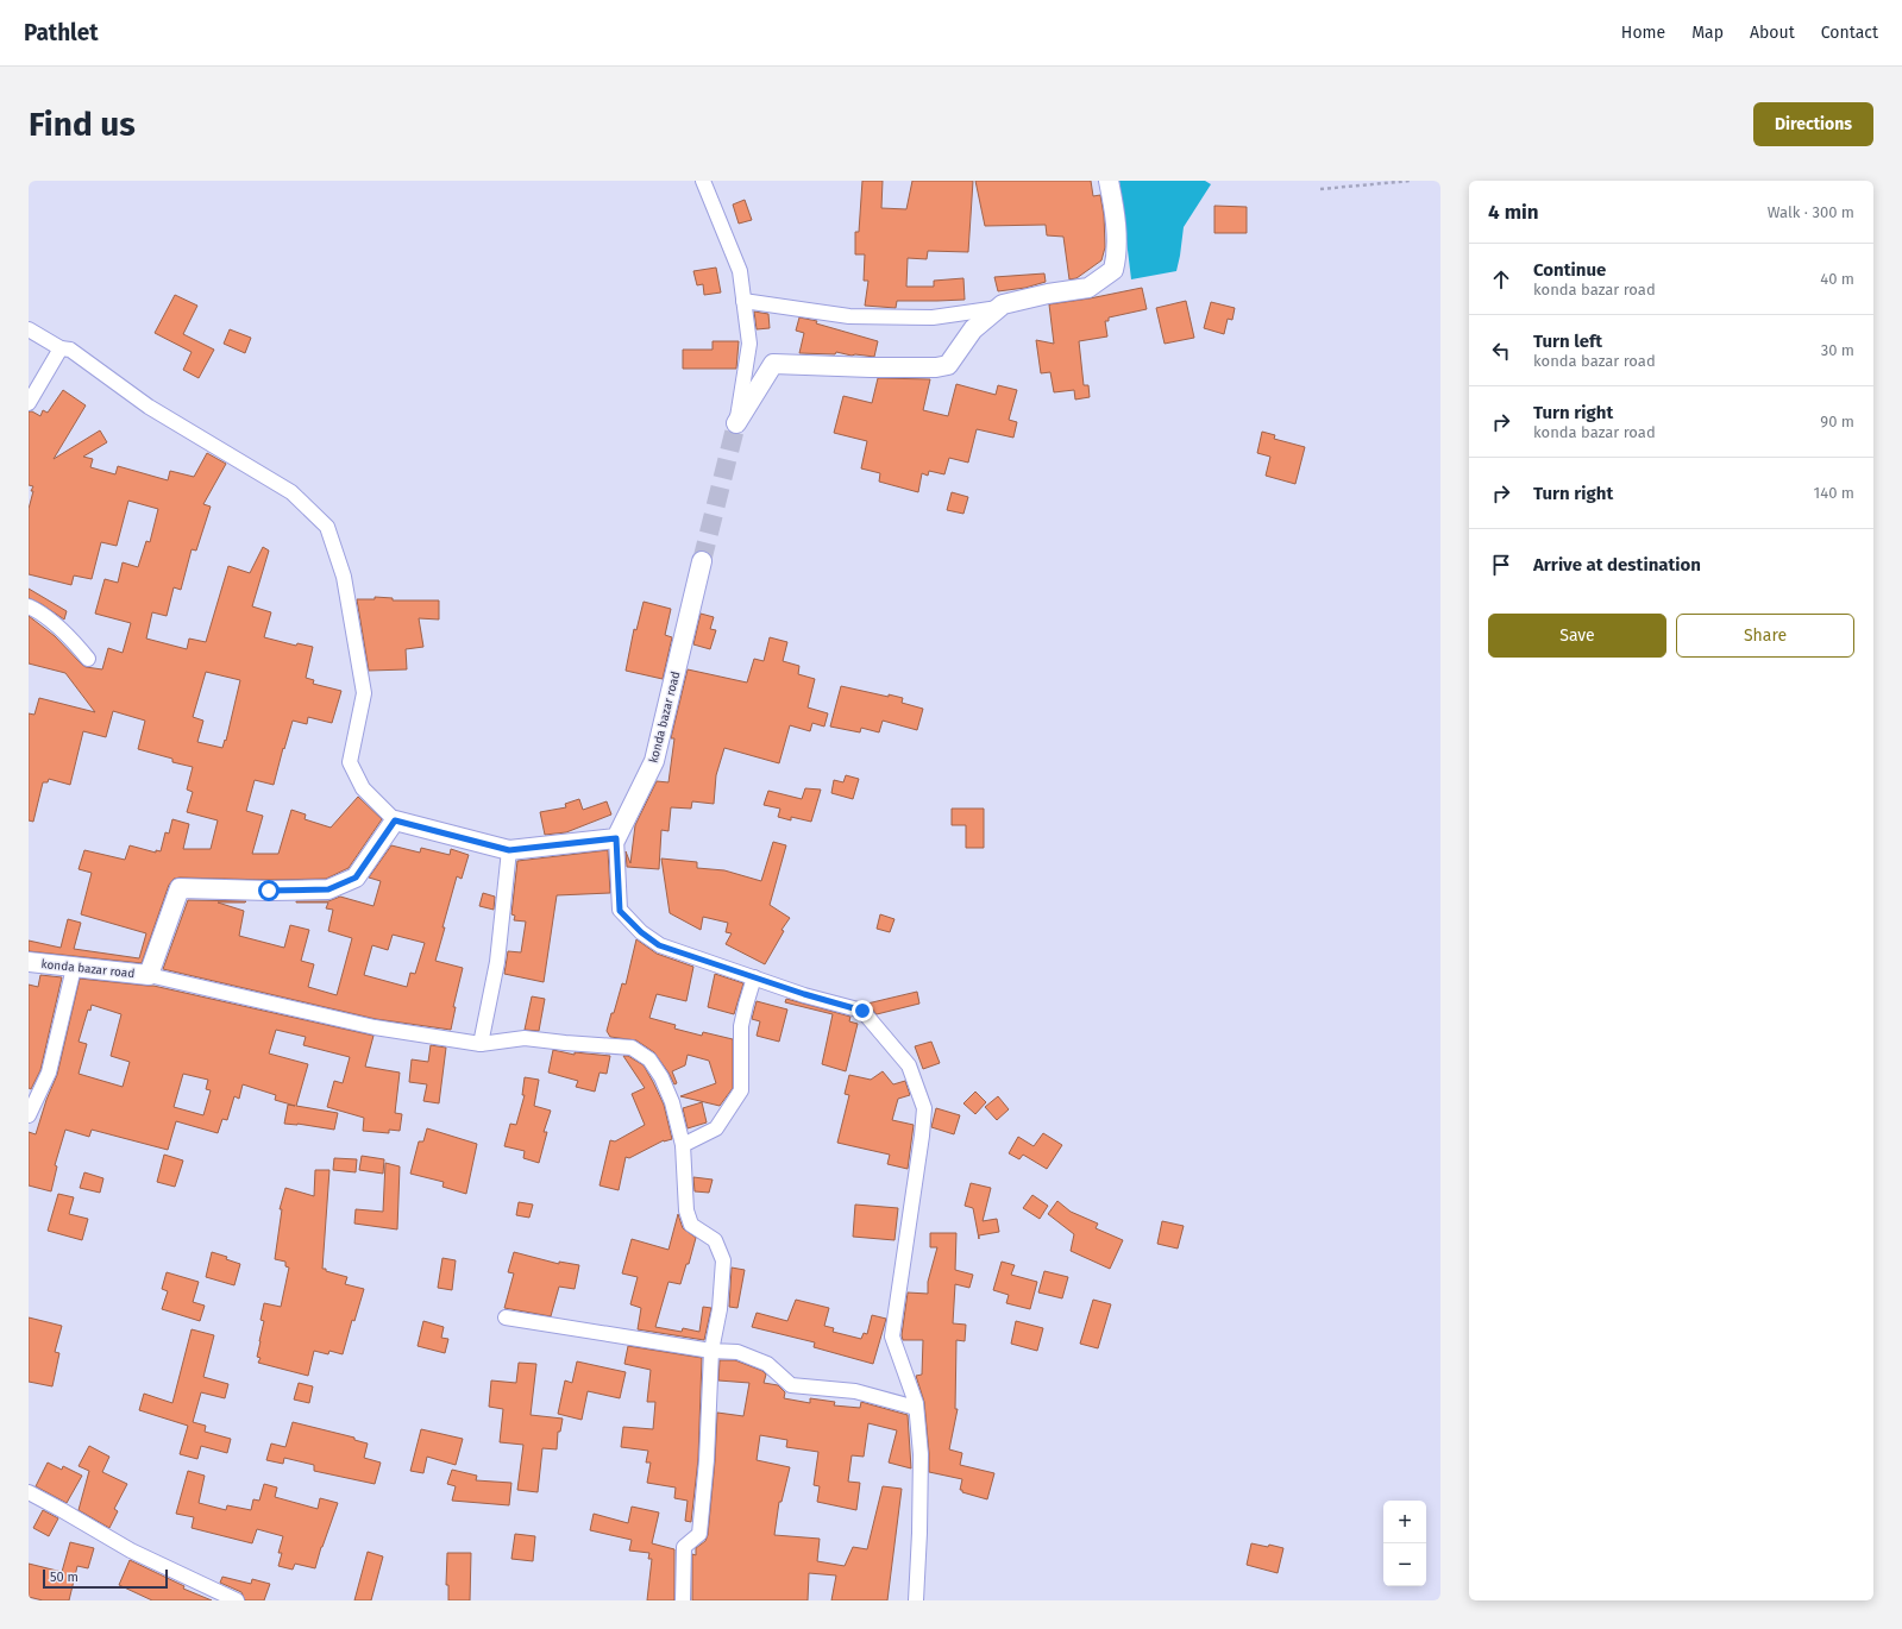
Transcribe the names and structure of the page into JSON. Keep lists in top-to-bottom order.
{
  "streets": {
    "street": ["konda bazar road"]
  },
  "scale_bar": "50 m",
  "page": {
    "header": "Pathlet",
    "nav": [
      "Home",
      "Map",
      "About",
      "Contact"
    ],
    "buttons": [
      "Directions",
      ["Save", "Share"]
    ],
    "title": "Find us",
    "heading": ["4 min", "Walk · 300 m"],
    "list": [
      ["Continue", "konda bazar road", "40 m"],
      ["Turn left", "konda bazar road", "30 m"],
      ["Turn right", "konda bazar road", "90 m"],
      ["Turn right", "140 m"],
      "Arrive at destination"
    ],
    "map_buttons": ["+", "−"],
    "scale": "50 m"
  }
}
